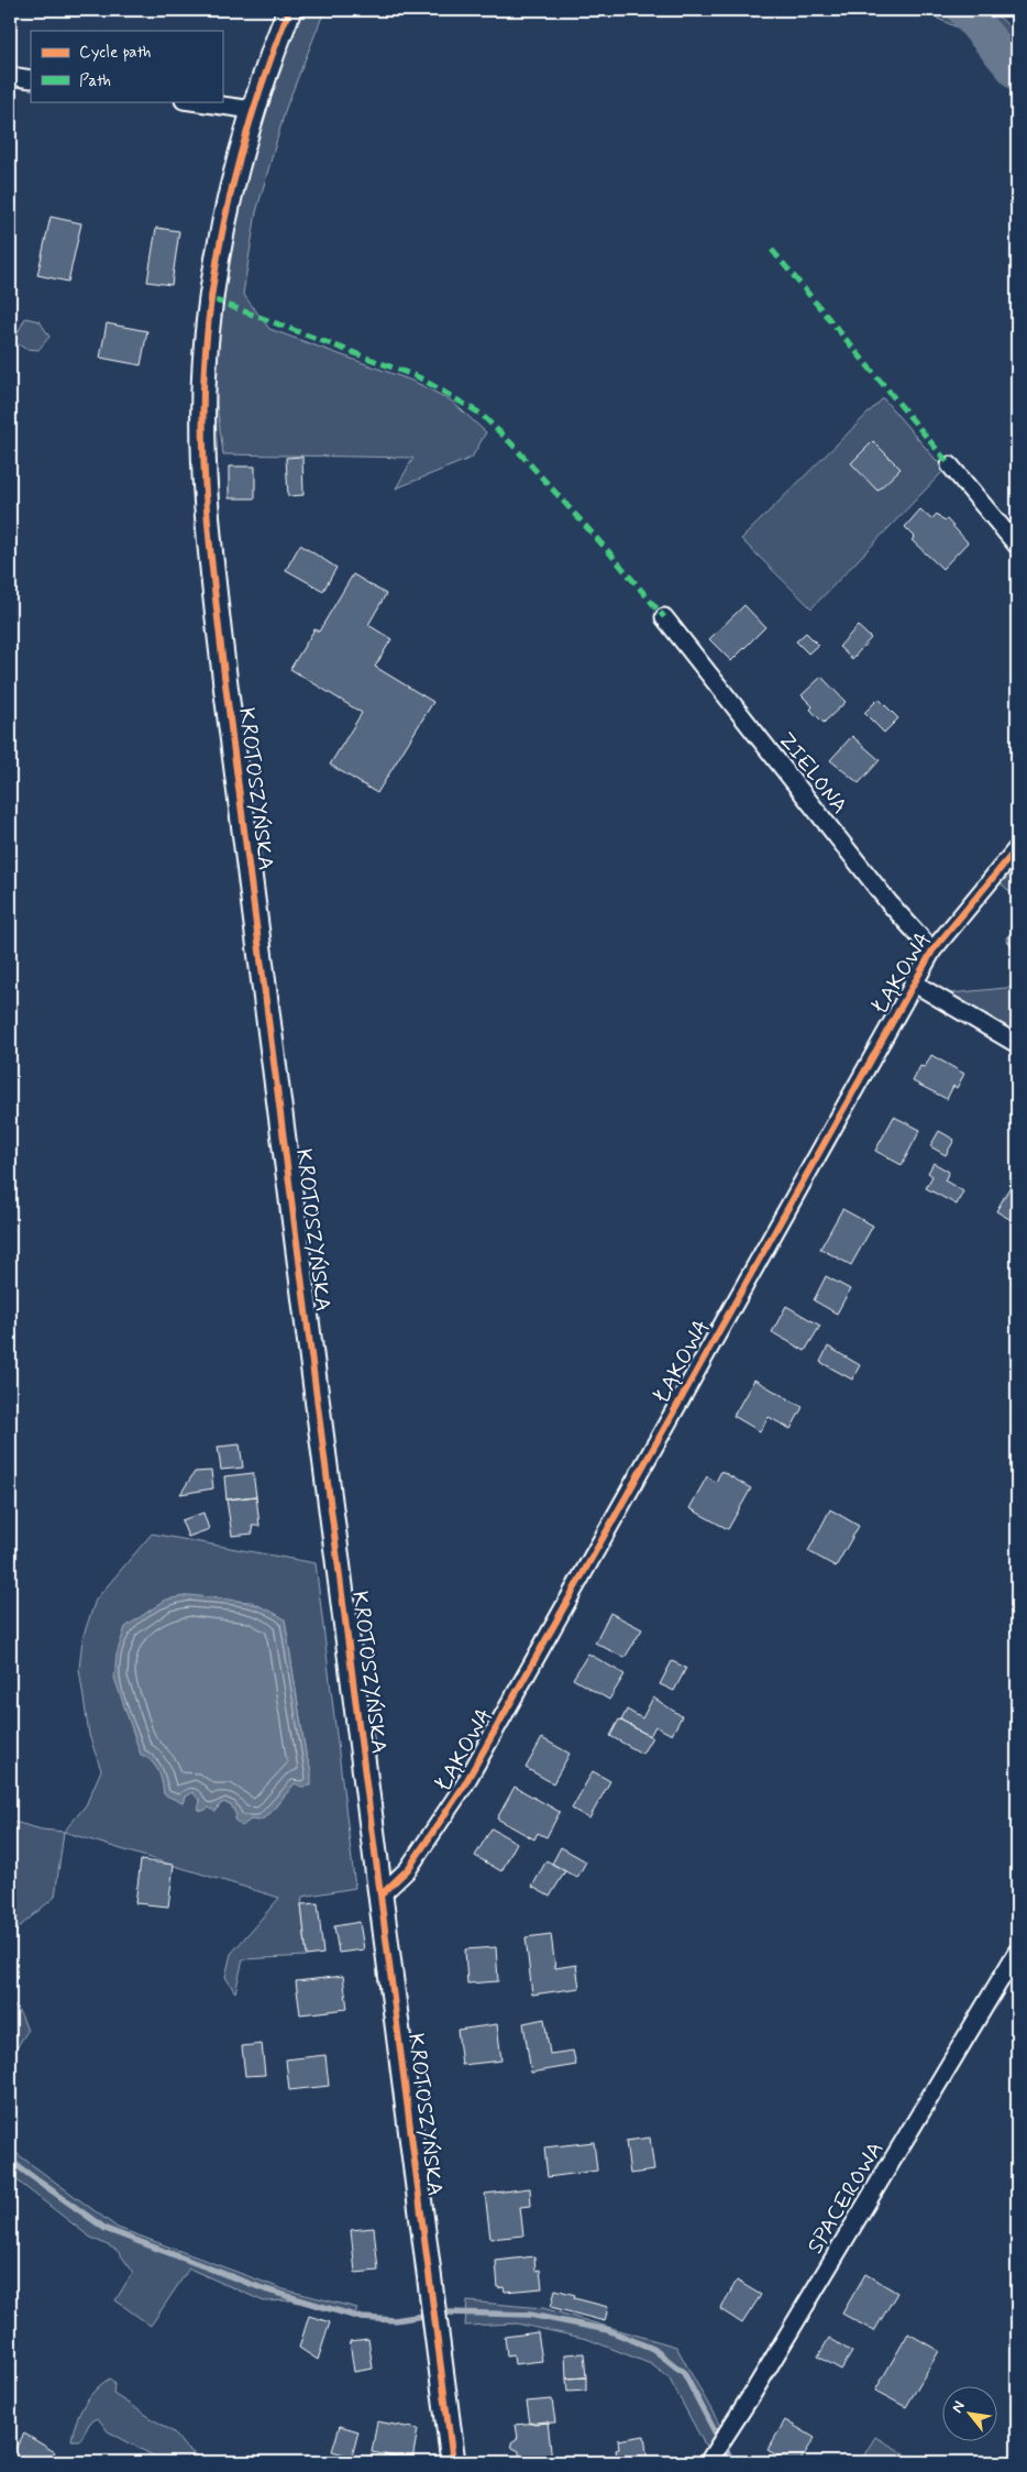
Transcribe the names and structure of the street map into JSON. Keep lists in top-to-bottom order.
{
  "streets": {
    "street": [
      "ZIELONA",
      "KROTOSZYŃSKA",
      "ŁĄKOWA",
      "SPACEROWA"
    ]
  },
  "crossings": [
    ["ZIELONA", "ŁĄKOWA"],
    ["KROTOSZYŃSKA", "ŁĄKOWA"]
  ],
  "legend": ["Cycle path", "Path"],
  "north": "top left"
}
